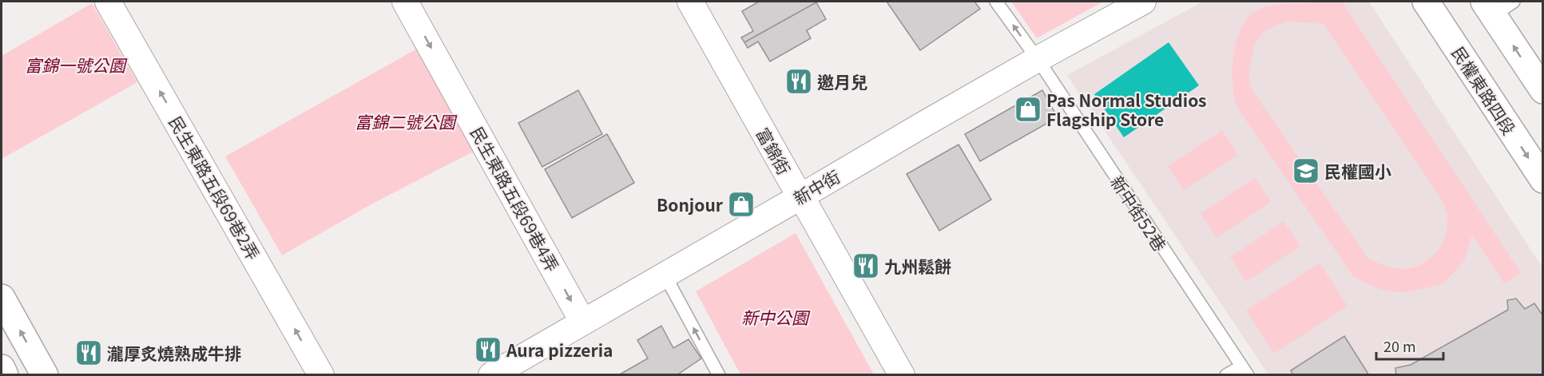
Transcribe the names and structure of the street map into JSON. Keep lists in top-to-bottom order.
{
  "streets": {
    "main road": ["民權東路四段"],
    "street": [
      "富錦街",
      "新中街",
      "民生東路五段69巷2弄",
      "民生東路五段69巷4弄"
    ],
    "lane": ["新中街52巷"]
  },
  "crossings": [
    ["富錦街", "新中街"],
    ["新中街", "民生東路五段69巷4弄"],
    ["新中街", "新中街52巷"]
  ],
  "one_way": ["民生東路五段69巷2弄", "民生東路五段69巷4弄"],
  "parks": ["富錦一號公園", "富錦二號公園", "新中公園"],
  "places": {
    "restaurant": [
      "邀月兒",
      "九州鬆餅",
      "Aura pizzeria",
      "瀧厚炙燒熟成牛排"
    ],
    "shop": ["Pas Normal Studios Flagship Store", "Bonjour"],
    "school or university": ["民權國小"]
  },
  "scale_bar": "20 m"
}
